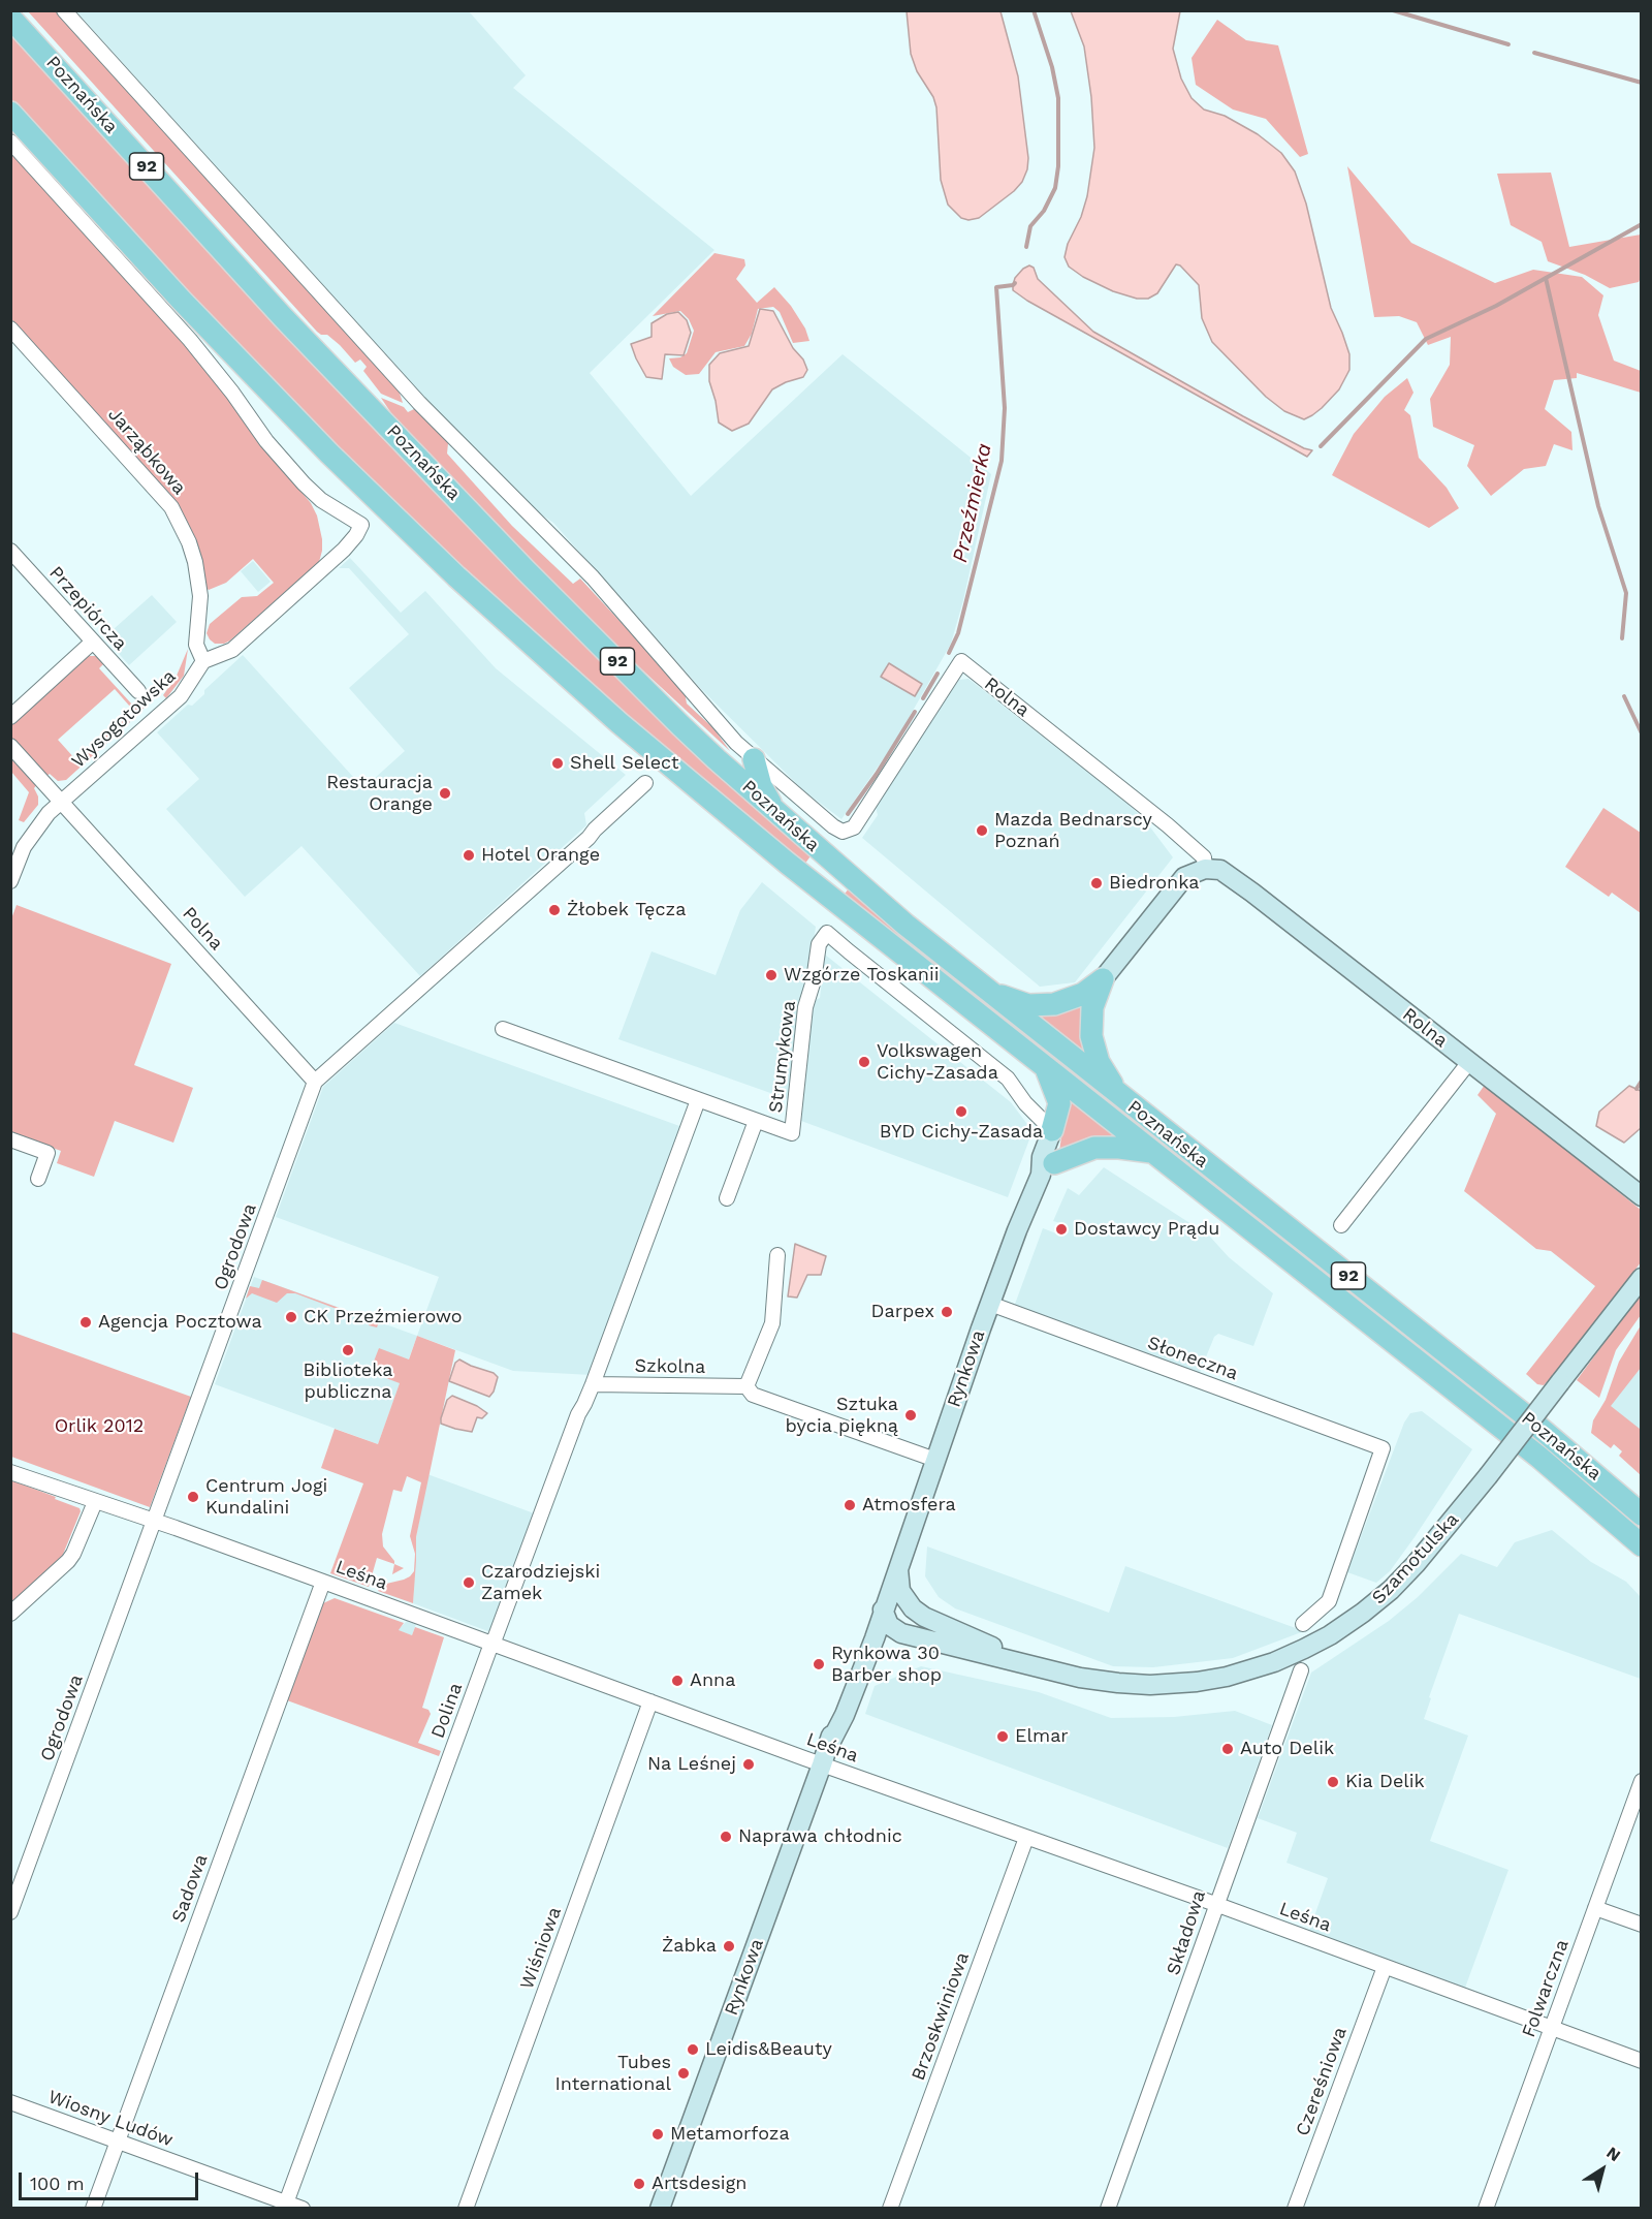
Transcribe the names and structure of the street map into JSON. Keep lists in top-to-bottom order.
{
  "streets": {
    "main road": ["Poznańska", "92"],
    "street": [
      "Jarząbkowa",
      "Przepiórcza",
      "Rolna",
      "Wysogotowska",
      "Polna",
      "Strumykowa",
      "Ogrodowa",
      "Słoneczna",
      "Szkolna",
      "Rynkowa",
      "Szamotulska",
      "Leśna",
      "Dolina",
      "Sadowa",
      "Składowa",
      "Wiśniowa",
      "Folwarczna",
      "Brzoskwiniowa",
      "Czereśniowa",
      "Wiosny Ludów"
    ]
  },
  "crossings": [
    ["Poznańska", "Rolna"],
    ["Jarząbkowa", "Wysogotowska"],
    ["Wysogotowska", "Polna"],
    ["Polna", "Ogrodowa"],
    ["Strumykowa", "Rynkowa"],
    ["Ogrodowa", "Leśna"],
    ["Słoneczna", "Rynkowa"],
    ["Szkolna", "Dolina"],
    ["Rynkowa", "Szamotulska"],
    ["Rynkowa", "Leśna"],
    ["Leśna", "Dolina"],
    ["Leśna", "Sadowa"],
    ["Leśna", "Składowa"],
    ["Leśna", "Wiśniowa"],
    ["Leśna", "Folwarczna"],
    ["Leśna", "Brzoskwiniowa"],
    ["Leśna", "Czereśniowa"],
    ["Dolina", "Wiosny Ludów"],
    ["Sadowa", "Wiosny Ludów"]
  ],
  "water": ["Przeźmierka"],
  "parks": ["Orlik 2012"],
  "places": [
    "Shell Select",
    "Restauracja Orange",
    "Mazda Bednarscy Poznań",
    "Hotel Orange",
    "Biedronka",
    "Żłobek Tęcza",
    "Wzgórze Toskanii",
    "Volkswagen Cichy-Zasada",
    "BYD Cichy-Zasada",
    "Dostawcy Prądu",
    "Darpex",
    "CK Przeźmierowo",
    "Agencja Pocztowa",
    "Biblioteka publiczna",
    "Sztuka bycia piękną",
    "Centrum Jogi Kundalini",
    "Atmosfera",
    "Czarodziejski Zamek",
    "Rynkowa 30 Barber shop",
    "Anna",
    "Elmar",
    "Auto Delik",
    "Na Leśnej",
    "Kia Delik",
    "Naprawa chłodnic",
    "Żabka",
    "Leidis&Beauty",
    "Tubes International",
    "Metamorfoza",
    "Artsdesign"
  ],
  "scale_bar": "100 m",
  "north": "top right"
}
